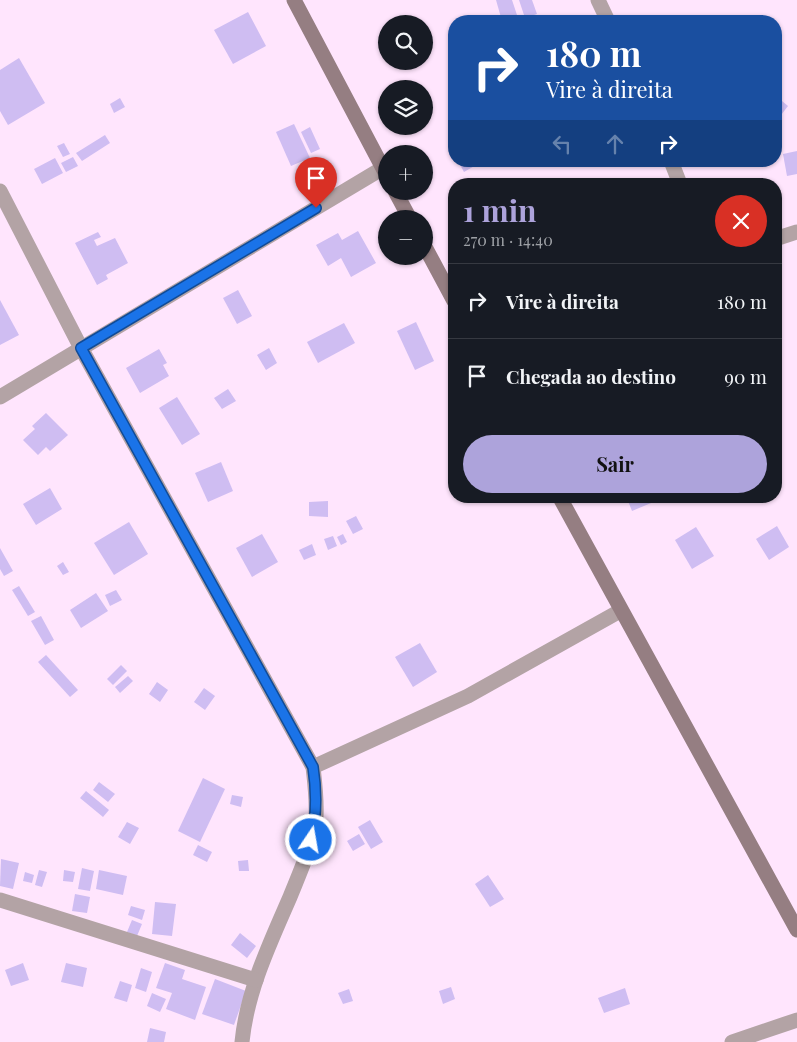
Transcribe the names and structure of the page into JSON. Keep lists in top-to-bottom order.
{
  "page": {
    "map_buttons": ["+", "−"],
    "turn": ["180 m", "Vire à direita"],
    "heading": ["1 min", "270 m · 14:40"],
    "list": [
      {
        "name": "Vire à direita",
        "value": "180 m"
      },
      {
        "name": "Chegada ao destino",
        "value": "90 m"
      }
    ],
    "buttons": "Sair"
  }
}
